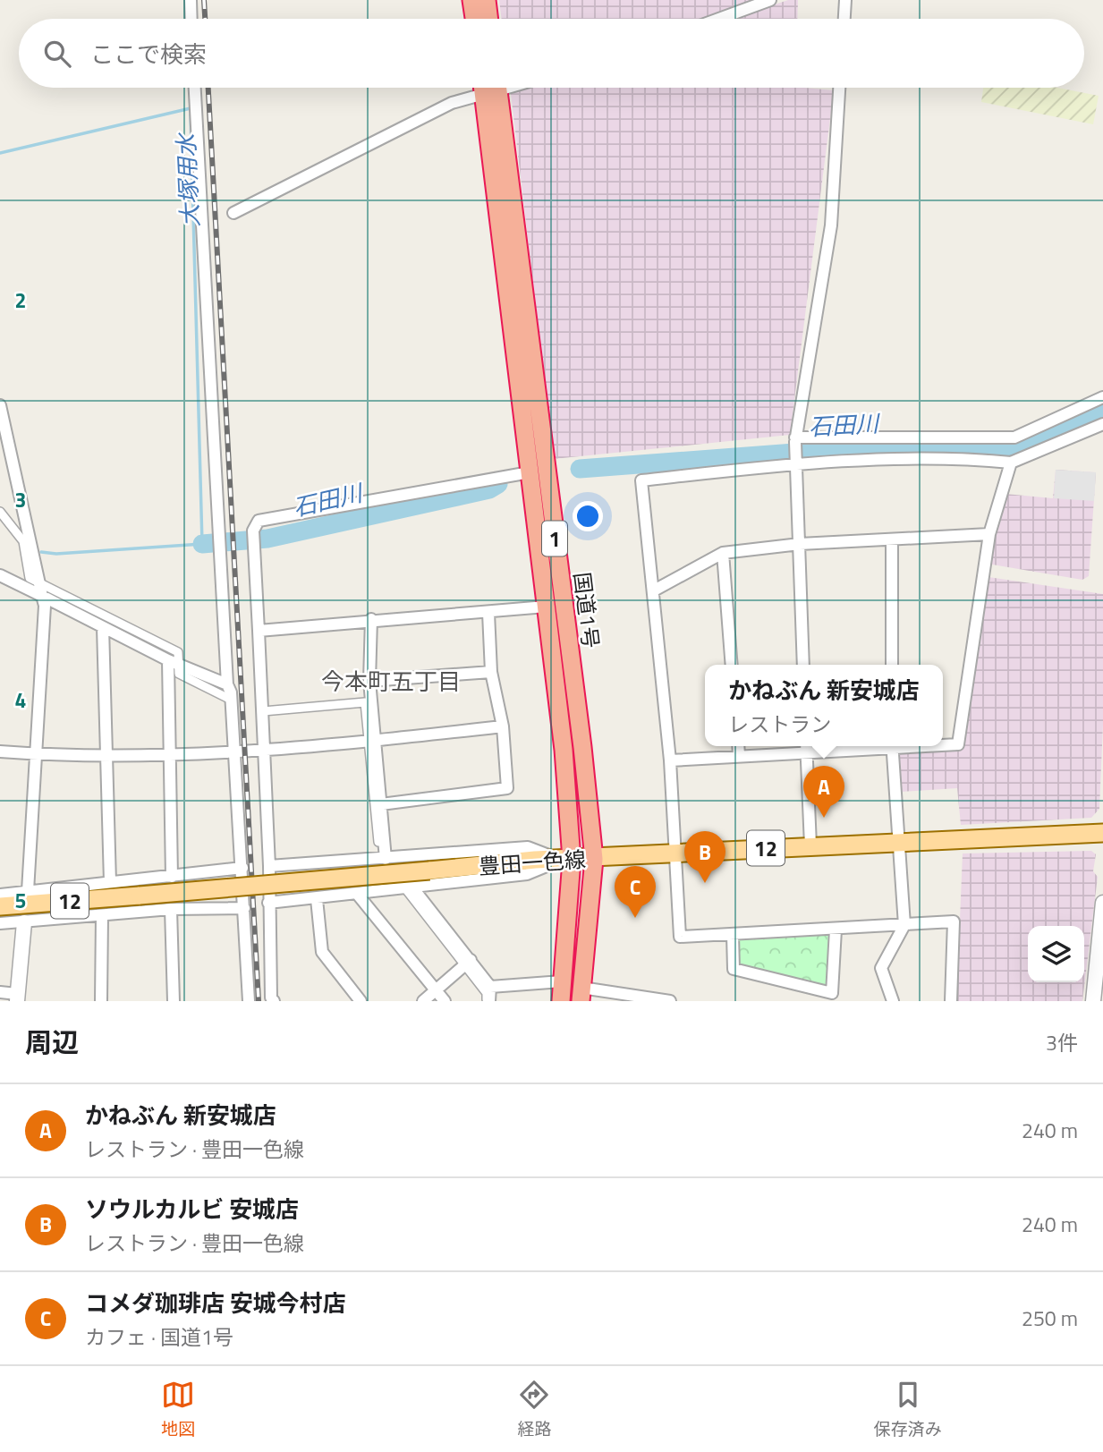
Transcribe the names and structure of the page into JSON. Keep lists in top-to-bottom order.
{
  "streets": {
    "highway": ["1", "国道1号"],
    "main road": ["12", "豊田一色線"]
  },
  "crossings": [
    ["国道1号", "豊田一色線"]
  ],
  "districts": ["今本町五丁目"],
  "water": ["大塚用水", "石田川"],
  "page": {
    "search": "ここで検索",
    "popup": ["かねぶん 新安城店", "レストラン"],
    "pins": ["A", "B", "C"],
    "heading": ["周辺", "3件"],
    "list": [
      {
        "mark": "A",
        "name": "かねぶん 新安城店",
        "note": "レストラン · 豊田一色線",
        "value": "240 m"
      },
      {
        "mark": "B",
        "name": "ソウルカルビ 安城店",
        "note": "レストラン · 豊田一色線",
        "value": "240 m"
      },
      {
        "mark": "C",
        "name": "コメダ珈琲店 安城今村店",
        "note": "カフェ · 国道1号",
        "value": "250 m"
      }
    ],
    "nav": ["地図", "経路", "保存済み"]
  },
  "grid": {
    "rows": [
      "2",
      "3",
      "4",
      "5"
    ]
  }
}
